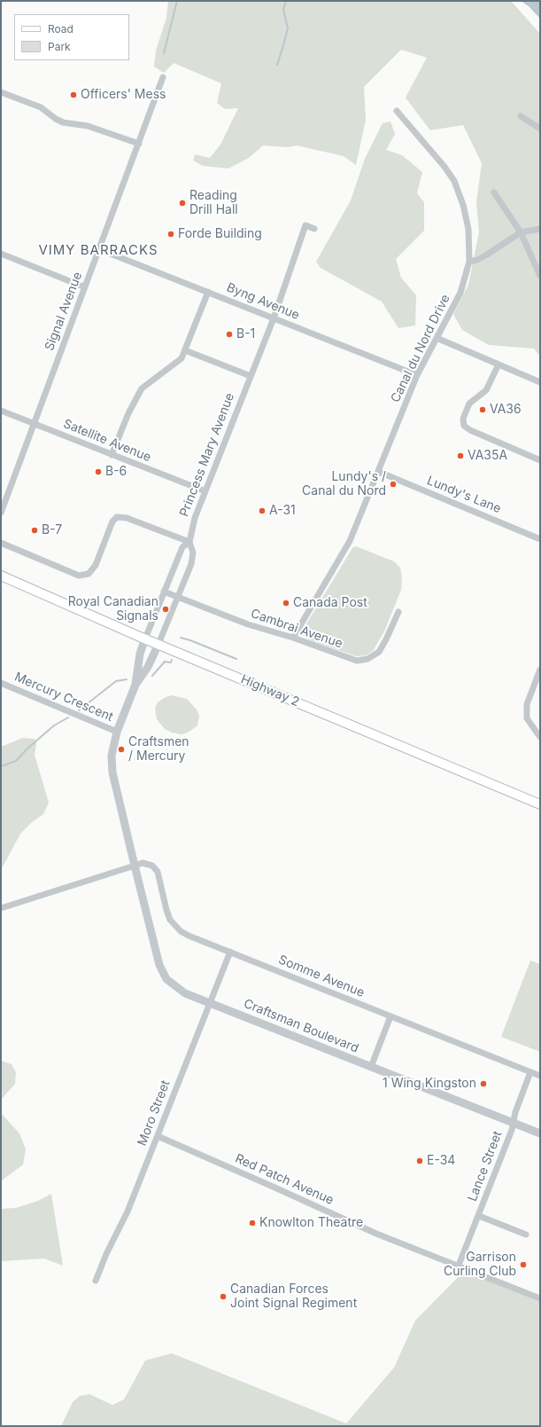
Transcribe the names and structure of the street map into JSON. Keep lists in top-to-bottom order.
{
  "streets": {
    "main road": ["Highway 2"],
    "street": [
      "Byng Avenue",
      "Signal Avenue",
      "Canal du Nord Drive",
      "Satellite Avenue",
      "Princess Mary Avenue",
      "Lundy's Lane",
      "Cambrai Avenue",
      "Mercury Crescent",
      "Somme Avenue",
      "Craftsman Boulevard",
      "Moro Street",
      "Lance Street",
      "Red Patch Avenue"
    ]
  },
  "crossings": [
    ["Byng Avenue", "Signal Avenue"],
    ["Byng Avenue", "Canal du Nord Drive"],
    ["Byng Avenue", "Princess Mary Avenue"],
    ["Signal Avenue", "Satellite Avenue"],
    ["Canal du Nord Drive", "Lundy's Lane"],
    ["Canal du Nord Drive", "Cambrai Avenue"],
    ["Satellite Avenue", "Princess Mary Avenue"],
    ["Princess Mary Avenue", "Cambrai Avenue"],
    ["Princess Mary Avenue", "Highway 2"],
    ["Princess Mary Avenue", "Craftsman Boulevard"],
    ["Highway 2", "Craftsman Boulevard"],
    ["Mercury Crescent", "Craftsman Boulevard"],
    ["Somme Avenue", "Craftsman Boulevard"],
    ["Somme Avenue", "Moro Street"],
    ["Somme Avenue", "Lance Street"],
    ["Craftsman Boulevard", "Moro Street"],
    ["Craftsman Boulevard", "Lance Street"],
    ["Moro Street", "Red Patch Avenue"],
    ["Lance Street", "Red Patch Avenue"]
  ],
  "districts": ["VIMY BARRACKS"],
  "places": [
    "Officers' Mess",
    "Reading Drill Hall",
    "Forde Building",
    "B-1",
    "VA36",
    "VA35A",
    "B-6",
    "Lundy's / Canal du Nord",
    "A-31",
    "B-7",
    "Canada Post",
    "Royal Canadian Signals",
    "Craftsmen / Mercury",
    "1 Wing Kingston",
    "E-34",
    "Knowlton Theatre",
    "Garrison Curling Club",
    "Canadian Forces Joint Signal Regiment"
  ],
  "legend": ["Road", "Park"]
}
